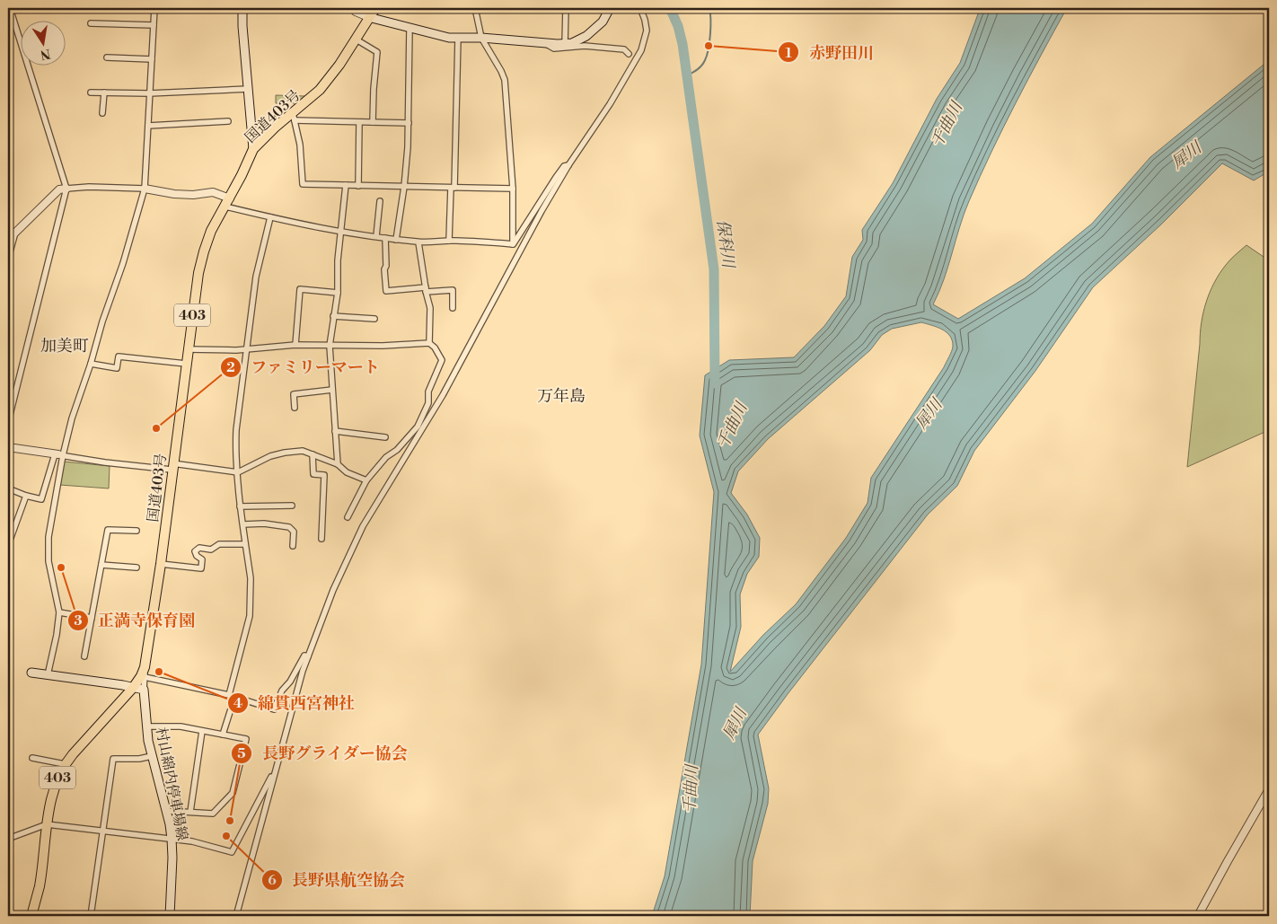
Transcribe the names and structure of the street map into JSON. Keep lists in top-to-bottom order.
{
  "streets": {
    "highway": ["国道403号", "403"],
    "main road": ["村山綿内停車場線"]
  },
  "districts": ["加美町", "万年島"],
  "water": ["千曲川", "犀川", "保科川"],
  "places": [
    "赤野田川",
    "ファミリーマート",
    "正満寺保育園",
    "綿貫西宮神社",
    "長野グライダー協会",
    "長野県航空協会"
  ],
  "north": "bottom"
}
